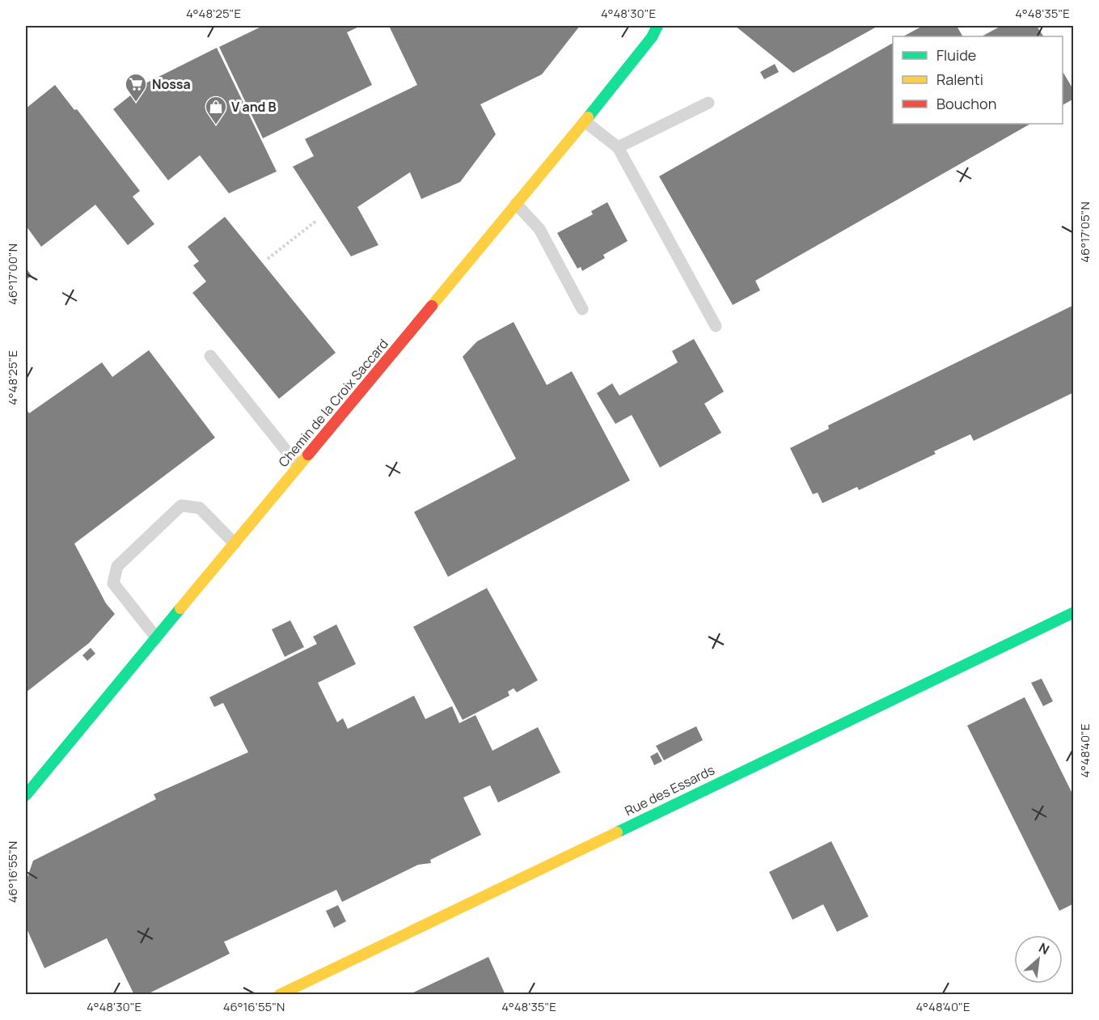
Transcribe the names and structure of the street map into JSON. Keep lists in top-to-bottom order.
{
  "streets": {
    "street": ["Chemin de la Croix Saccard", "Rue des Essards"]
  },
  "places": {
    "supermarket": ["Nossa"],
    "shop": ["V and B"]
  },
  "legend": ["Fluide", "Ralenti", "Bouchon"],
  "north": "top right",
  "coordinates": [
    "4°48'25\"E",
    "4°48'30\"E",
    "4°48'35\"E",
    "46°17'05\"N",
    "46°17'00\"N",
    "4°48'40\"E",
    "46°16'55\"N"
  ]
}
